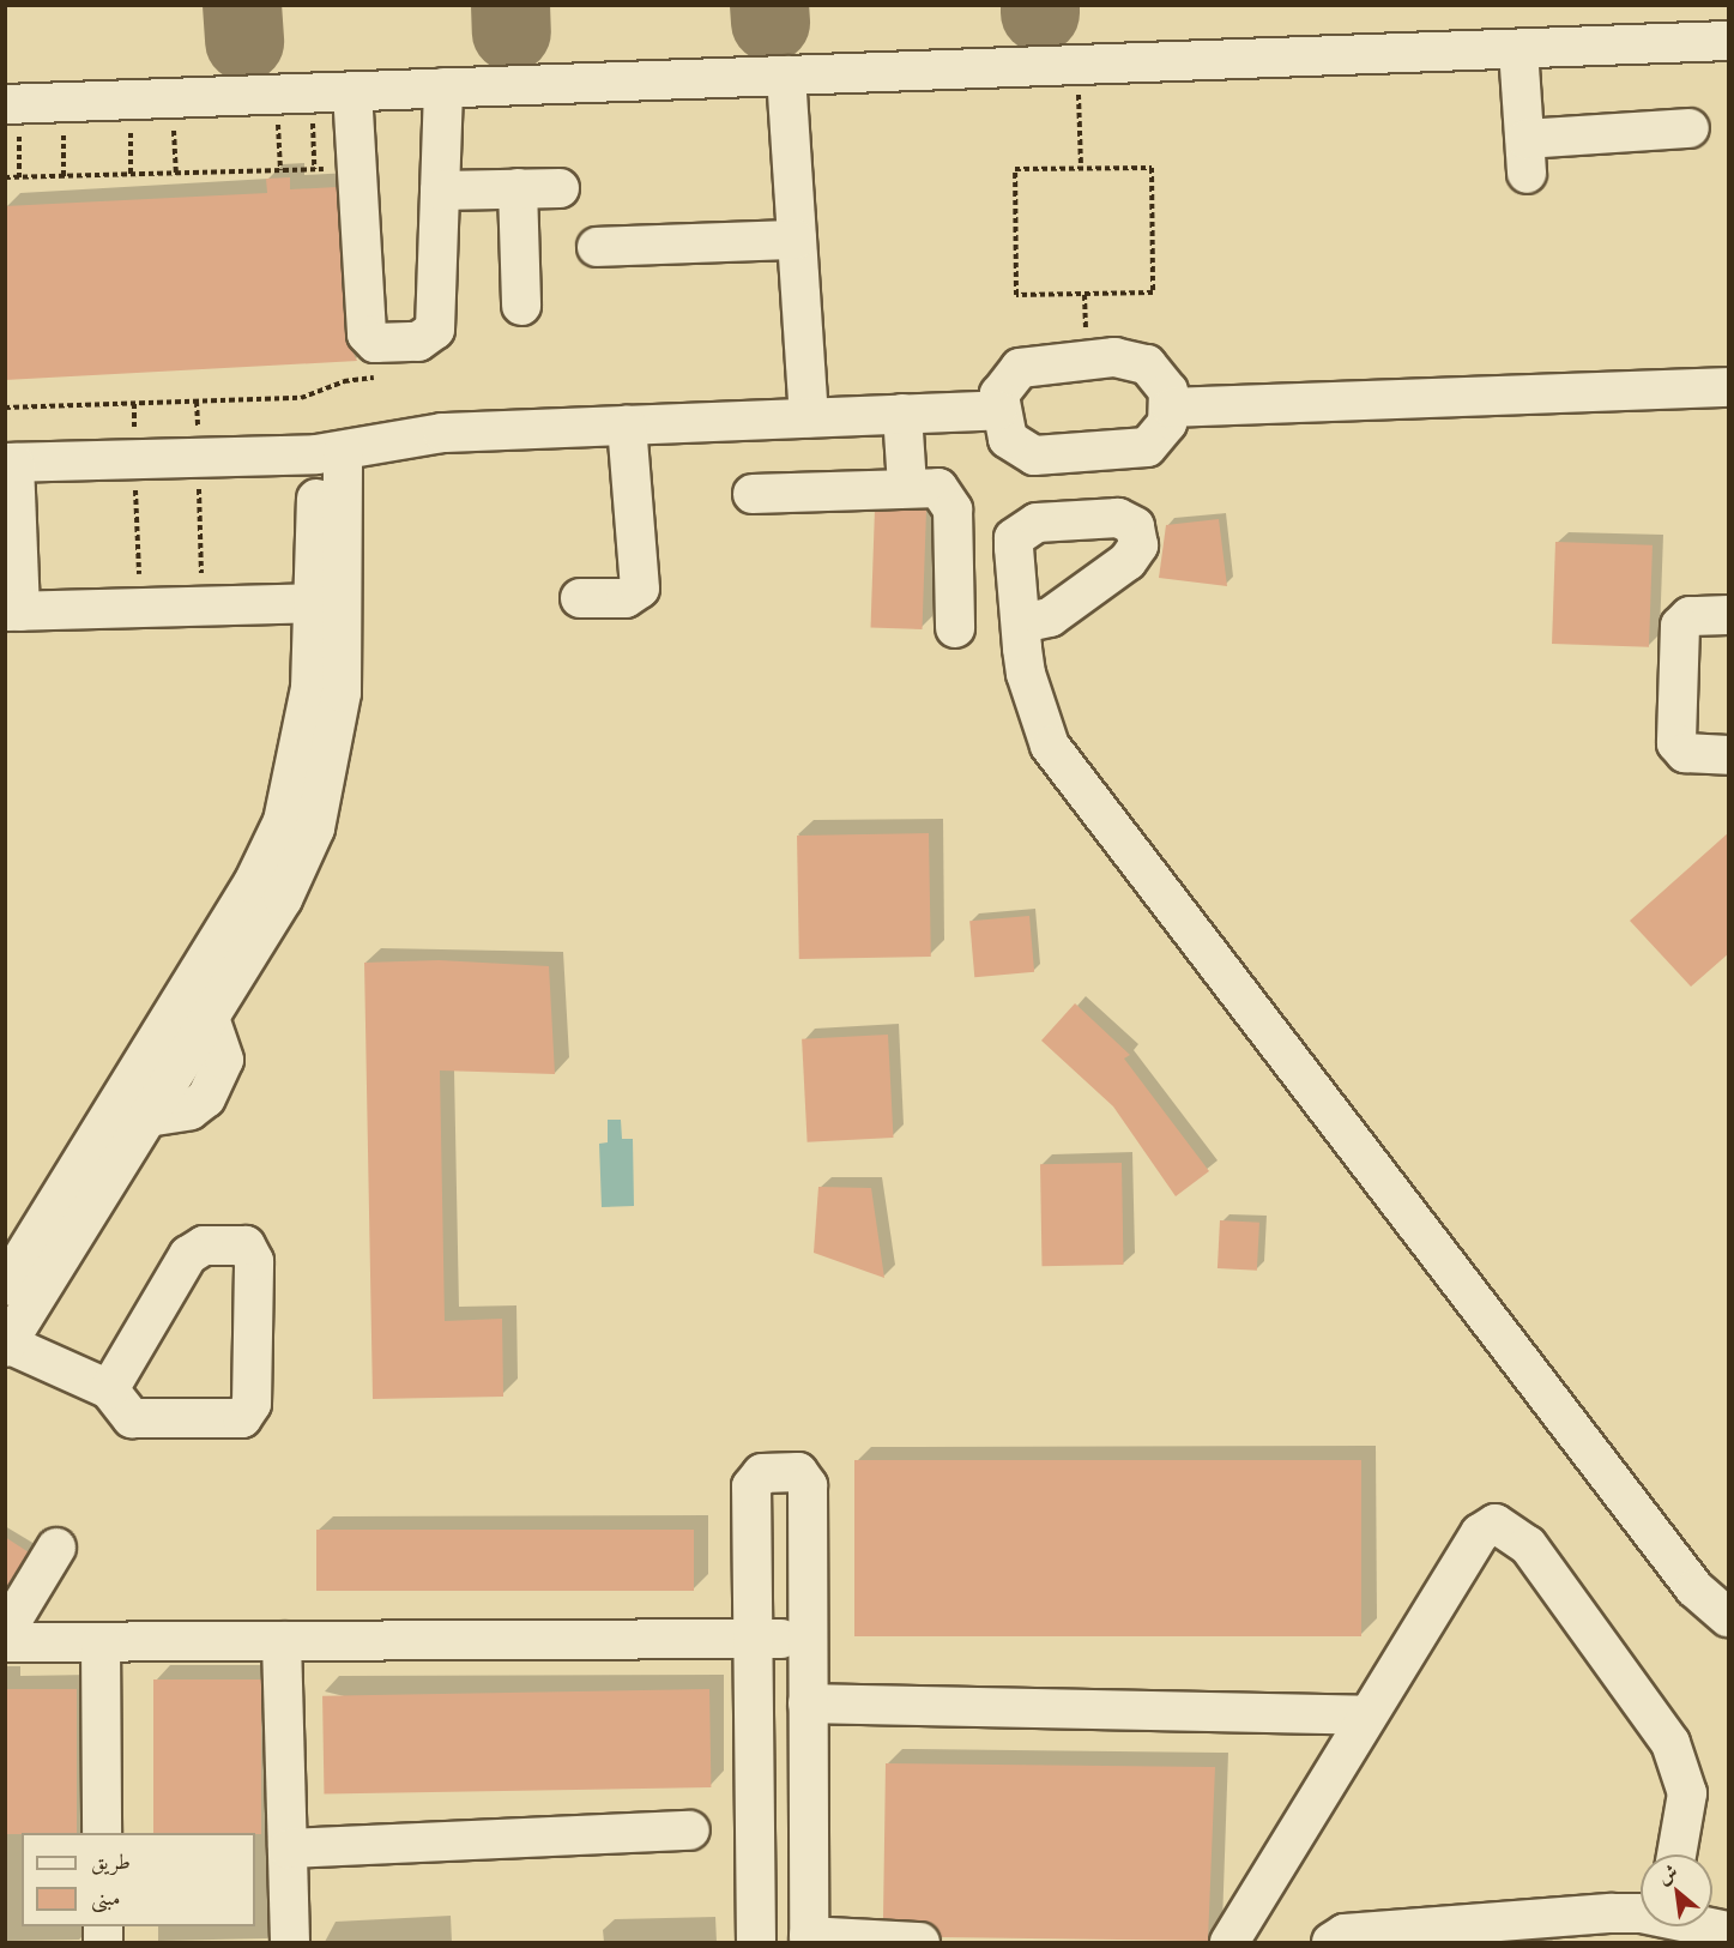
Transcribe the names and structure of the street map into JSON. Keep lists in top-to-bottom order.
{
  "legend": ["طريق", "مبنى"],
  "north": "top left"
}
